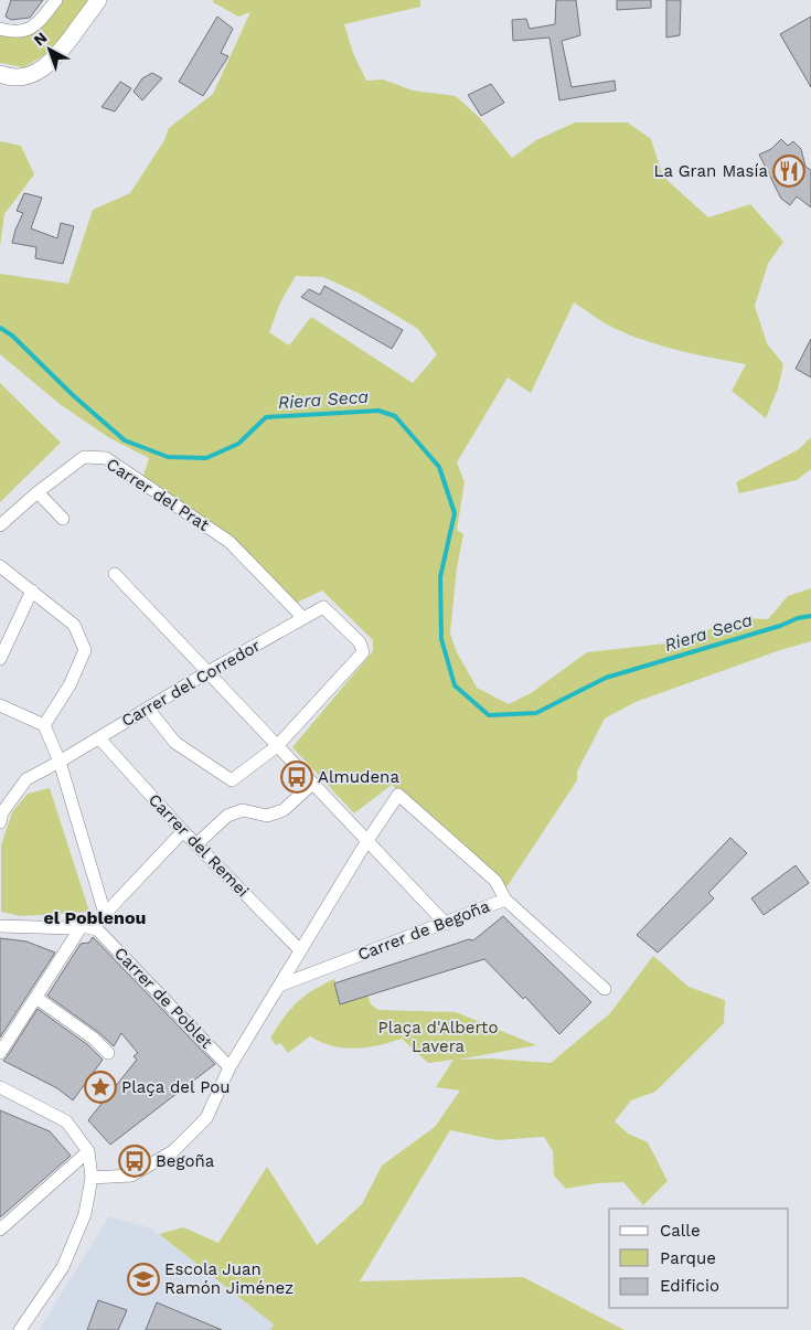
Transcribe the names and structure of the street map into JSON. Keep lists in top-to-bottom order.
{
  "streets": {
    "street": [
      "Carrer del Prat",
      "Carrer del Corredor",
      "Carrer del Remei",
      "Carrer de Begoña",
      "Carrer de Poblet"
    ]
  },
  "crossings": [
    ["Carrer del Prat", "Carrer del Corredor"],
    ["Carrer del Corredor", "Carrer del Remei"]
  ],
  "districts": ["el Poblenou"],
  "water": ["Riera Seca"],
  "parks": ["Plaça d'Alberto Lavera"],
  "places": {
    "restaurant": ["La Gran Masía"],
    "bus stop": ["Almudena", "Begoña"],
    "place": ["Plaça del Pou"],
    "school or university": ["Escola Juan Ramón Jiménez"]
  },
  "legend": ["Calle", "Parque", "Edificio"],
  "north": "top left"
}
